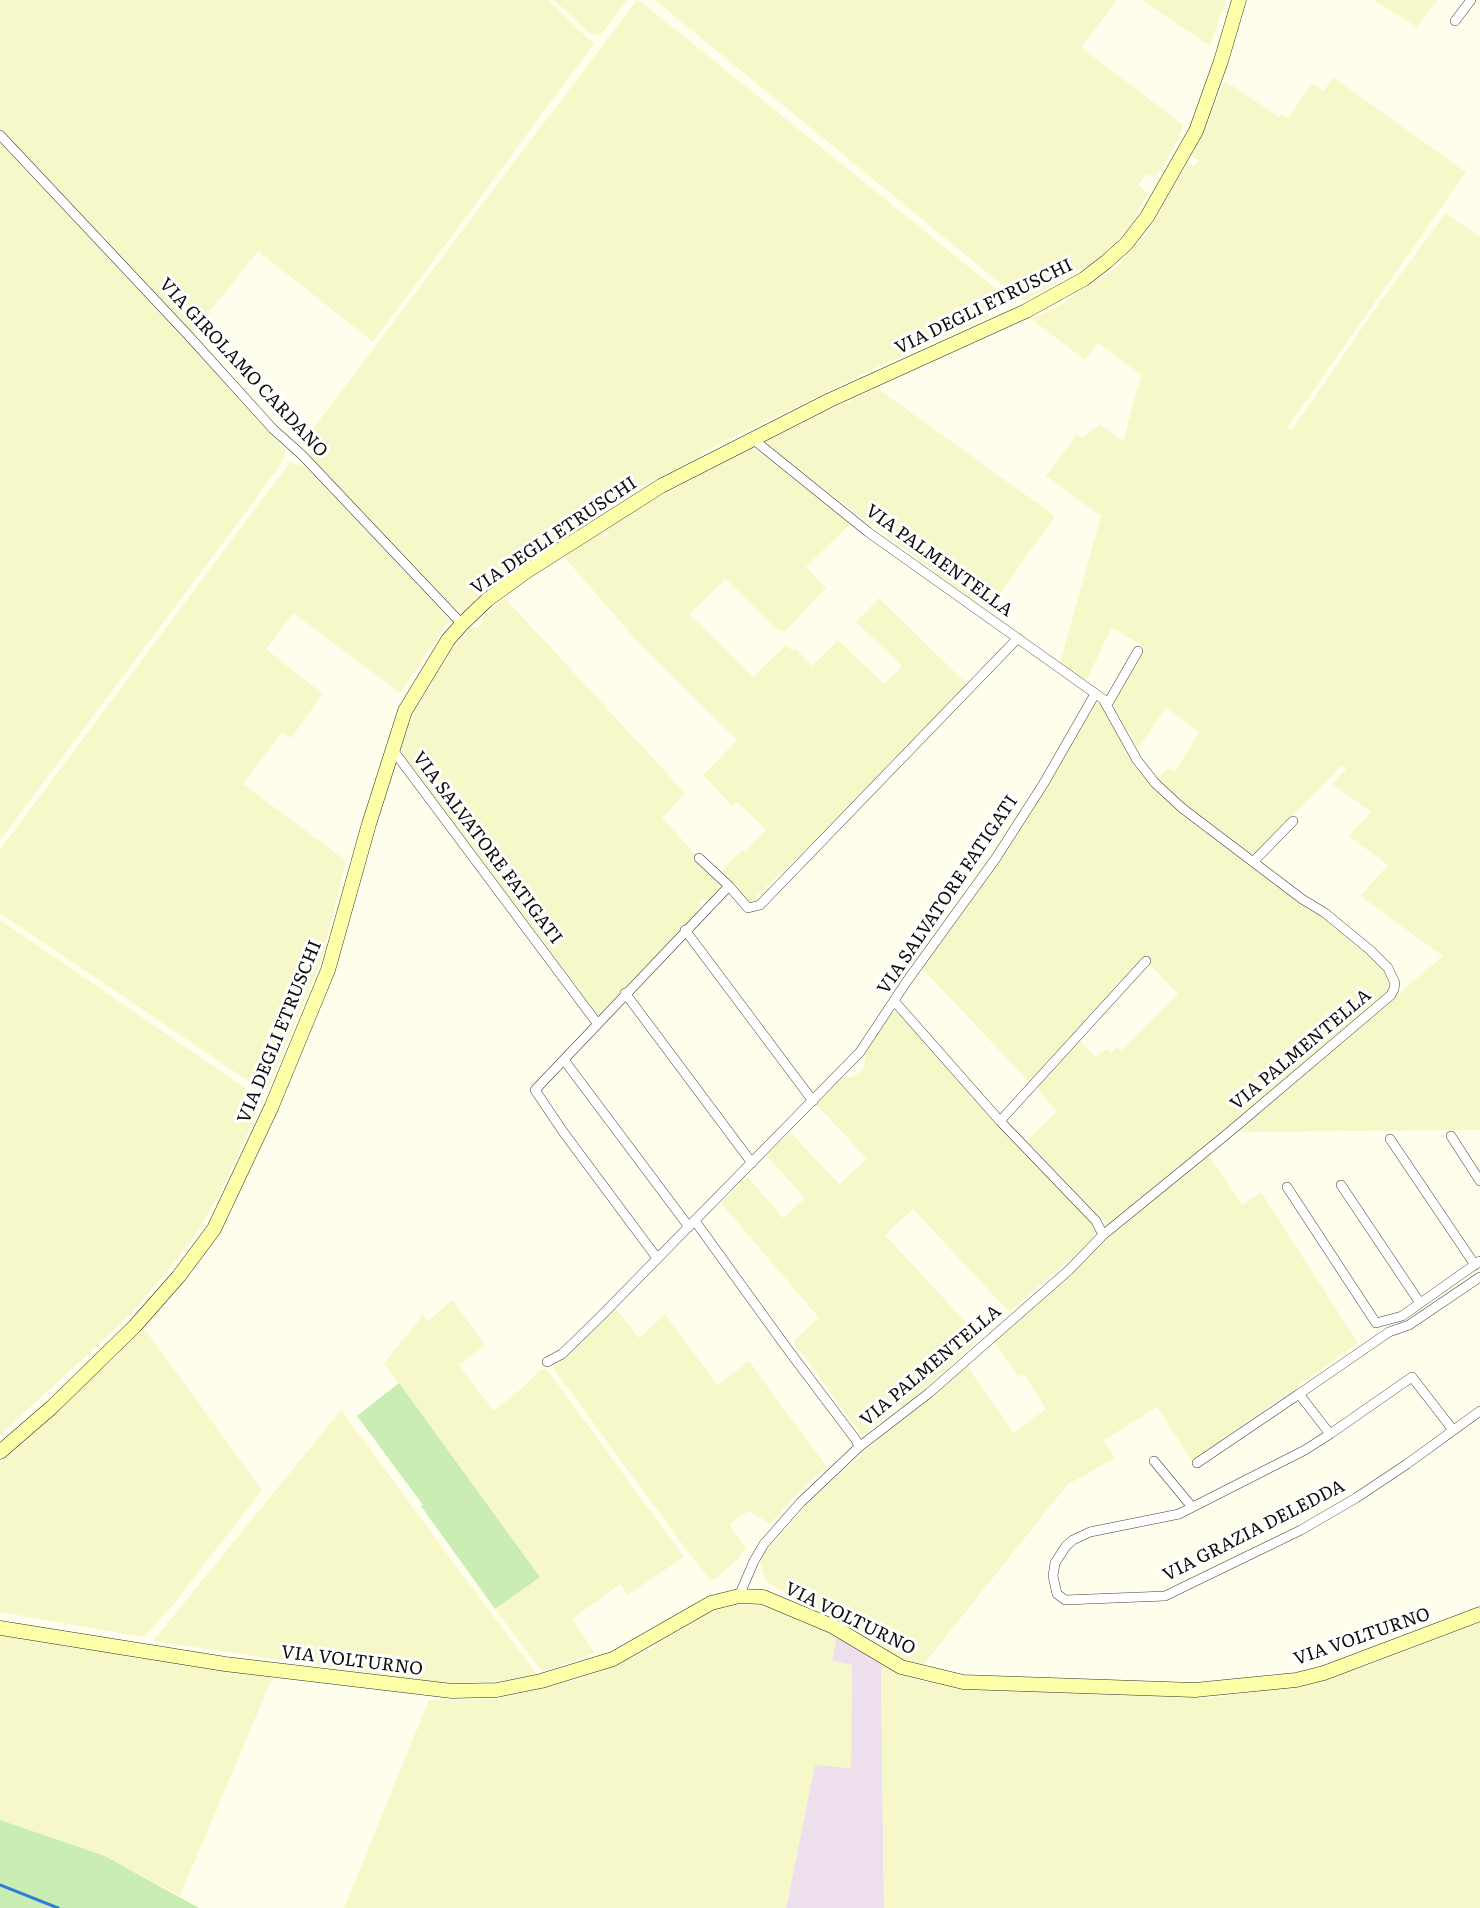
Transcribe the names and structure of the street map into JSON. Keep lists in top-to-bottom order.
{
  "streets": {
    "main road": ["VIA DEGLI ETRUSCHI", "VIA VOLTURNO"],
    "street": [
      "VIA GIROLAMO CARDANO",
      "VIA PALMENTELLA",
      "VIA SALVATORE FATIGATI",
      "VIA GRAZIA DELEDDA"
    ]
  },
  "crossings": [
    ["VIA DEGLI ETRUSCHI", "VIA GIROLAMO CARDANO"],
    ["VIA DEGLI ETRUSCHI", "VIA PALMENTELLA"],
    ["VIA DEGLI ETRUSCHI", "VIA SALVATORE FATIGATI"],
    ["VIA PALMENTELLA", "VIA SALVATORE FATIGATI"],
    ["VIA PALMENTELLA", "VIA VOLTURNO"]
  ]
}
